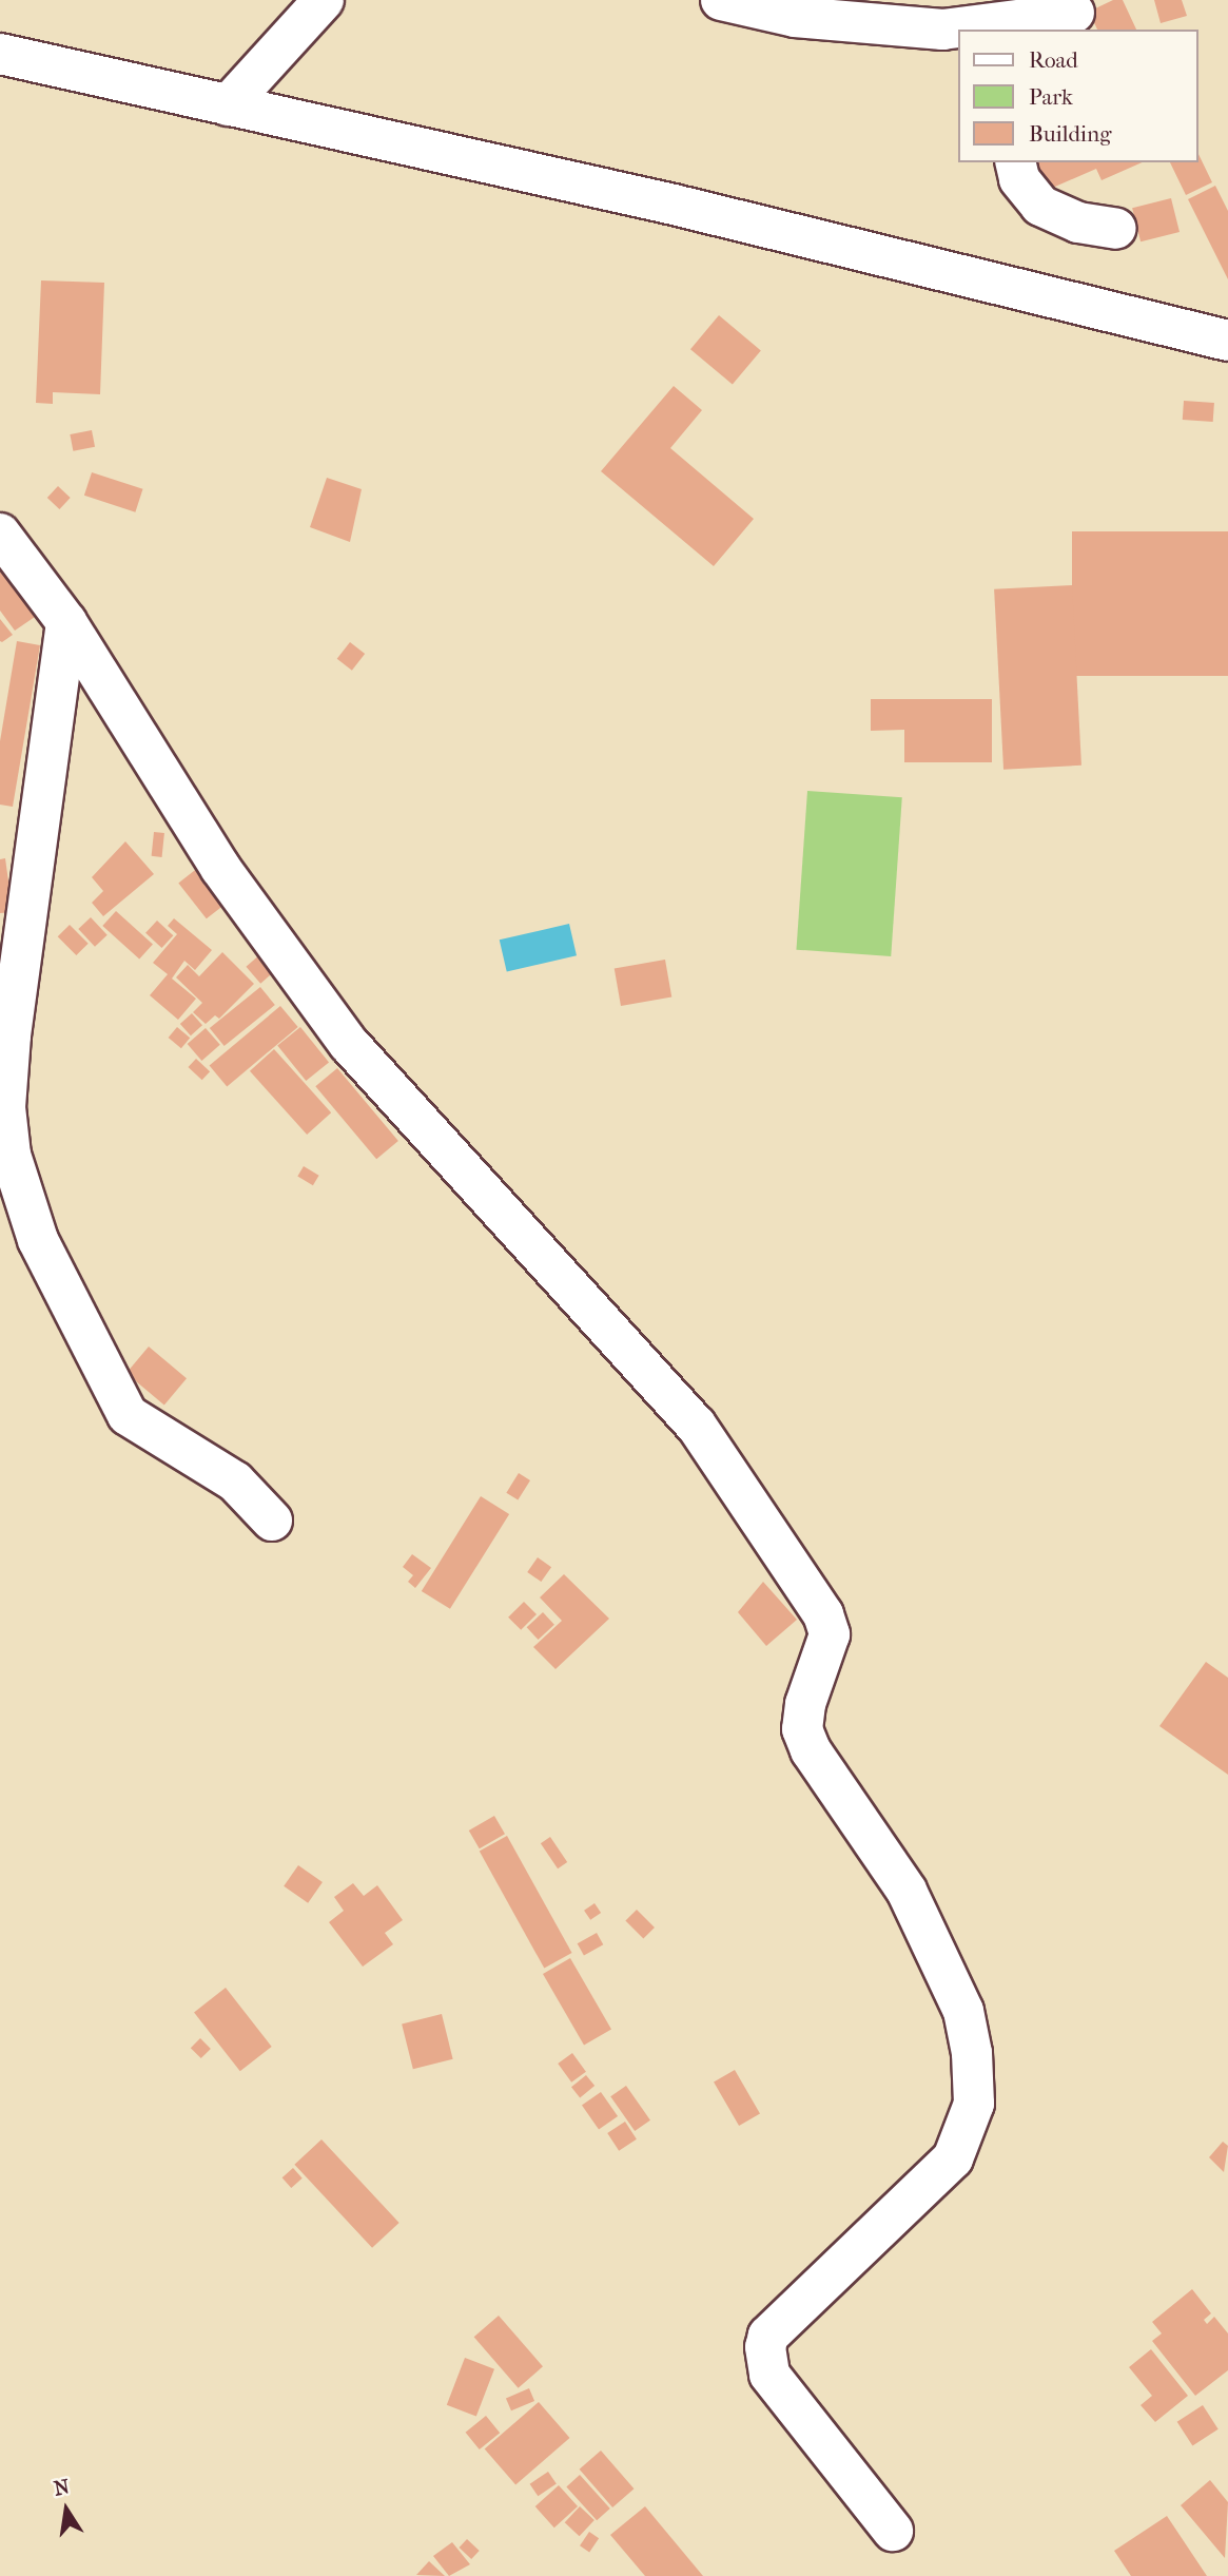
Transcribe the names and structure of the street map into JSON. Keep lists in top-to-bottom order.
{
  "legend": ["Road", "Park", "Building"],
  "north": "top"
}
